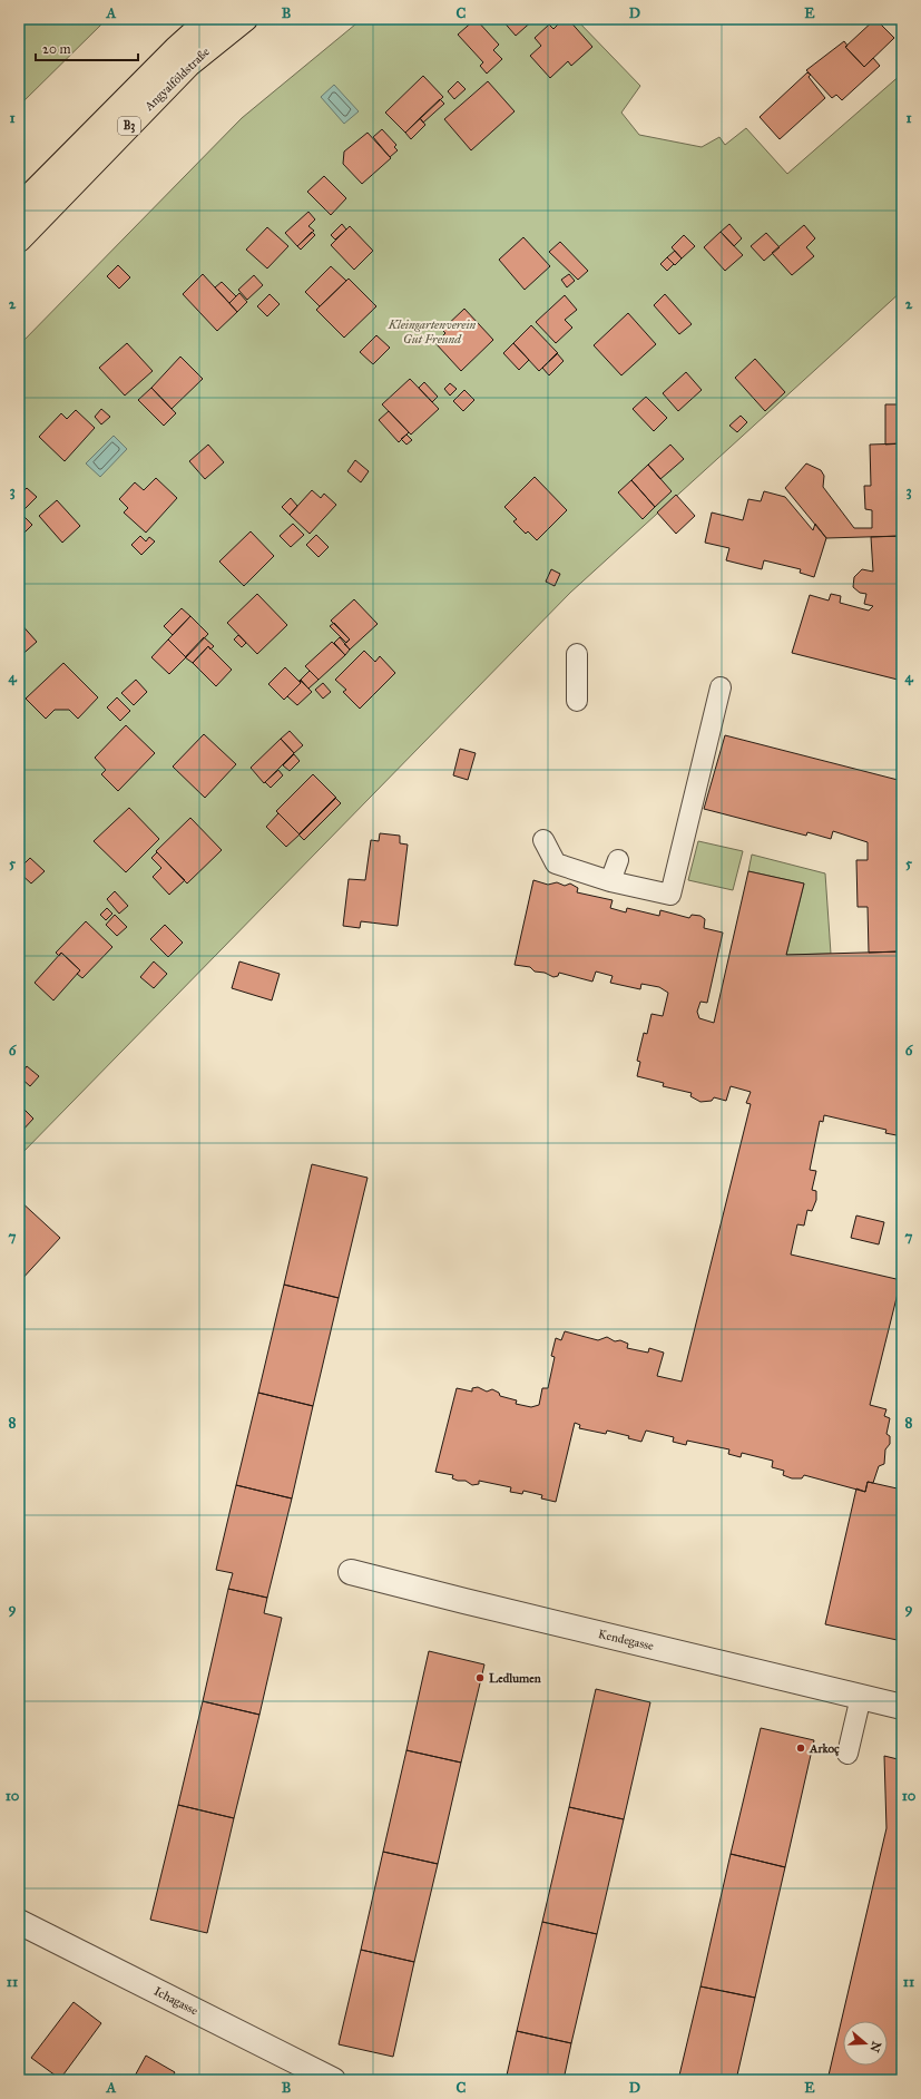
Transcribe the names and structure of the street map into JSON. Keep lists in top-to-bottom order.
{
  "streets": {
    "main road": ["Angyalföldstraße", "B3"],
    "street": ["Kendegasse", "Ichagasse"]
  },
  "parks": ["Kleingartenverein Gut Freund"],
  "places": ["Ledlumen", "Arkoç"],
  "scale_bar": "20 m",
  "north": "right",
  "grid": {
    "columns": [
      "A",
      "B",
      "C",
      "D",
      "E"
    ],
    "rows": [
      "1",
      "2",
      "3",
      "4",
      "5",
      "6",
      "7",
      "8",
      "9",
      "10",
      "11"
    ]
  }
}
